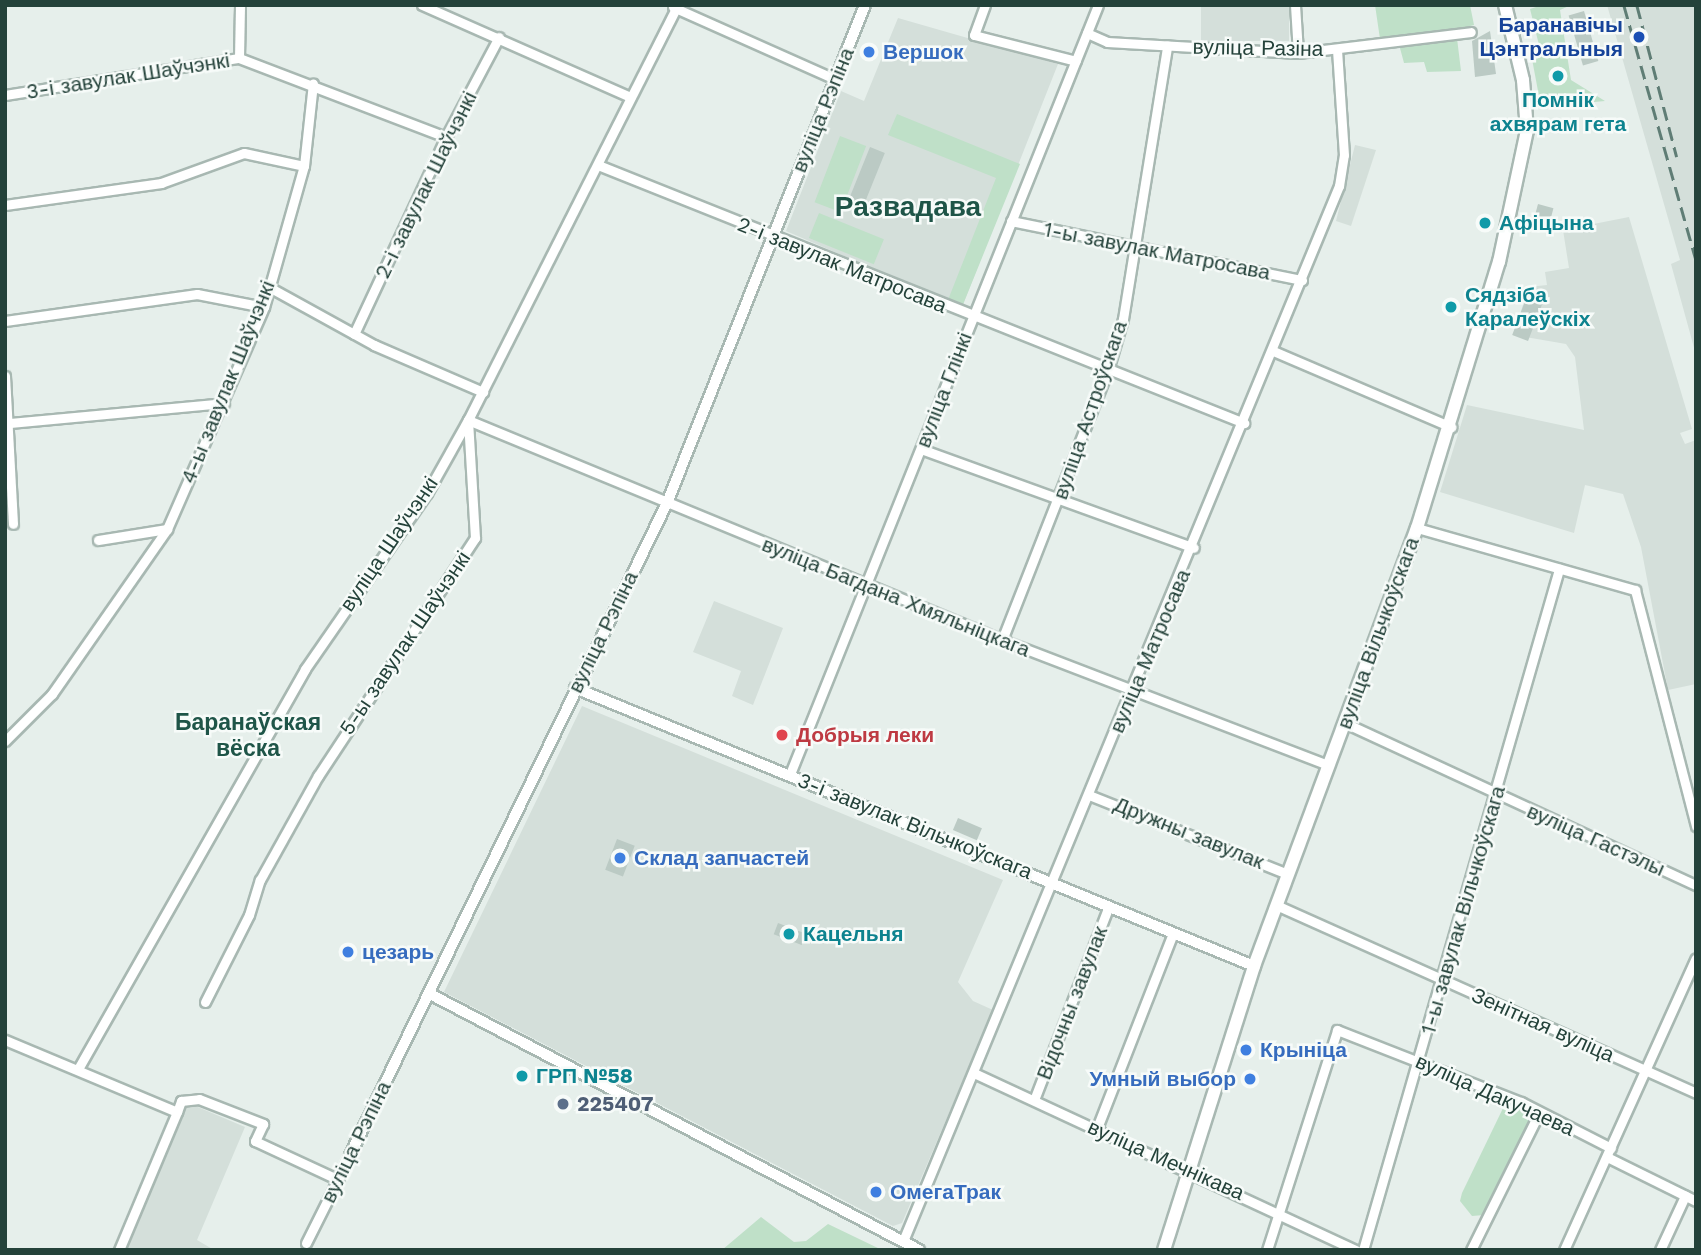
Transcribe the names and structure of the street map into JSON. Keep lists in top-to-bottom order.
{
  "streets": {
    "main road": ["вуліца Вільчкоўскага"],
    "street": [
      "вуліца Разіна",
      "3-і завулак Шаўчэнкі",
      "вуліца Рэпіна",
      "2-і завулак Шаўчэнкі",
      "1-ы завулак Матросава",
      "2-і завулак Матросава",
      "4-ы завулак Шаўчэнкі",
      "вуліца Глінкі",
      "вуліца Астроўскага",
      "вуліца Шаўчэнкі",
      "вуліца Багдана Хмяльніцкага",
      "5-ы завулак Шаўчэнкі",
      "вуліца Матросава",
      "3-і завулак Вільчкоўскага",
      "Дружны завулак",
      "вуліца Гастэлы",
      "1-ы завулак Вільчкоўскага",
      "Відочны завулак",
      "Зенітная вуліца",
      "вуліца Дакучаева",
      "вуліца Мечнікава"
    ]
  },
  "crossings": [
    ["вуліца Разіна", "вуліца Глінкі"],
    ["вуліца Разіна", "вуліца Астроўскага"],
    ["вуліца Разіна", "вуліца Матросава"],
    ["3-і завулак Шаўчэнкі", "2-і завулак Шаўчэнкі"],
    ["3-і завулак Шаўчэнкі", "4-ы завулак Шаўчэнкі"],
    ["вуліца Рэпіна", "2-і завулак Матросава"],
    ["вуліца Рэпіна", "вуліца Багдана Хмяльніцкага"],
    ["вуліца Рэпіна", "3-і завулак Вільчкоўскага"],
    ["1-ы завулак Матросава", "вуліца Глінкі"],
    ["1-ы завулак Матросава", "вуліца Астроўскага"],
    ["1-ы завулак Матросава", "вуліца Матросава"],
    ["2-і завулак Матросава", "вуліца Глінкі"],
    ["2-і завулак Матросава", "вуліца Астроўскага"],
    ["2-і завулак Матросава", "вуліца Шаўчэнкі"],
    ["2-і завулак Матросава", "вуліца Матросава"],
    ["вуліца Глінкі", "вуліца Багдана Хмяльніцкага"],
    ["вуліца Глінкі", "3-і завулак Вільчкоўскага"],
    ["вуліца Астроўскага", "вуліца Багдана Хмяльніцкага"],
    ["вуліца Шаўчэнкі", "вуліца Багдана Хмяльніцкага"],
    ["вуліца Шаўчэнкі", "5-ы завулак Шаўчэнкі"],
    ["вуліца Багдана Хмяльніцкага", "вуліца Вільчкоўскага"],
    ["вуліца Багдана Хмяльніцкага", "5-ы завулак Шаўчэнкі"],
    ["вуліца Багдана Хмяльніцкага", "вуліца Матросава"],
    ["вуліца Вільчкоўскага", "3-і завулак Вільчкоўскага"],
    ["вуліца Вільчкоўскага", "Дружны завулак"],
    ["вуліца Вільчкоўскага", "вуліца Гастэлы"],
    ["вуліца Вільчкоўскага", "Зенітная вуліца"],
    ["вуліца Вільчкоўскага", "вуліца Мечнікава"],
    ["вуліца Матросава", "3-і завулак Вільчкоўскага"],
    ["вуліца Матросава", "Дружны завулак"],
    ["вуліца Матросава", "вуліца Мечнікава"],
    ["3-і завулак Вільчкоўскага", "Відочны завулак"],
    ["вуліца Гастэлы", "1-ы завулак Вільчкоўскага"],
    ["1-ы завулак Вільчкоўскага", "Зенітная вуліца"],
    ["1-ы завулак Вільчкоўскага", "вуліца Дакучаева"],
    ["Відочны завулак", "вуліца Мечнікава"],
    ["вуліца Дакучаева", "вуліца Мечнікава"]
  ],
  "districts": ["Развадава", "Баранаўская вёска"],
  "places": [
    "Баранавічы Цэнтральныя",
    "Вершок",
    "Помнік ахвярам гета",
    "Афіцына",
    "Сядзіба Каралеўскіх",
    "Добрыя леки",
    "Склад запчастей",
    "Кацельня",
    "цезарь",
    "Крыніца",
    "ГРП №58",
    "Умный выбор",
    "225407",
    "ОмегаТрак"
  ]
}
